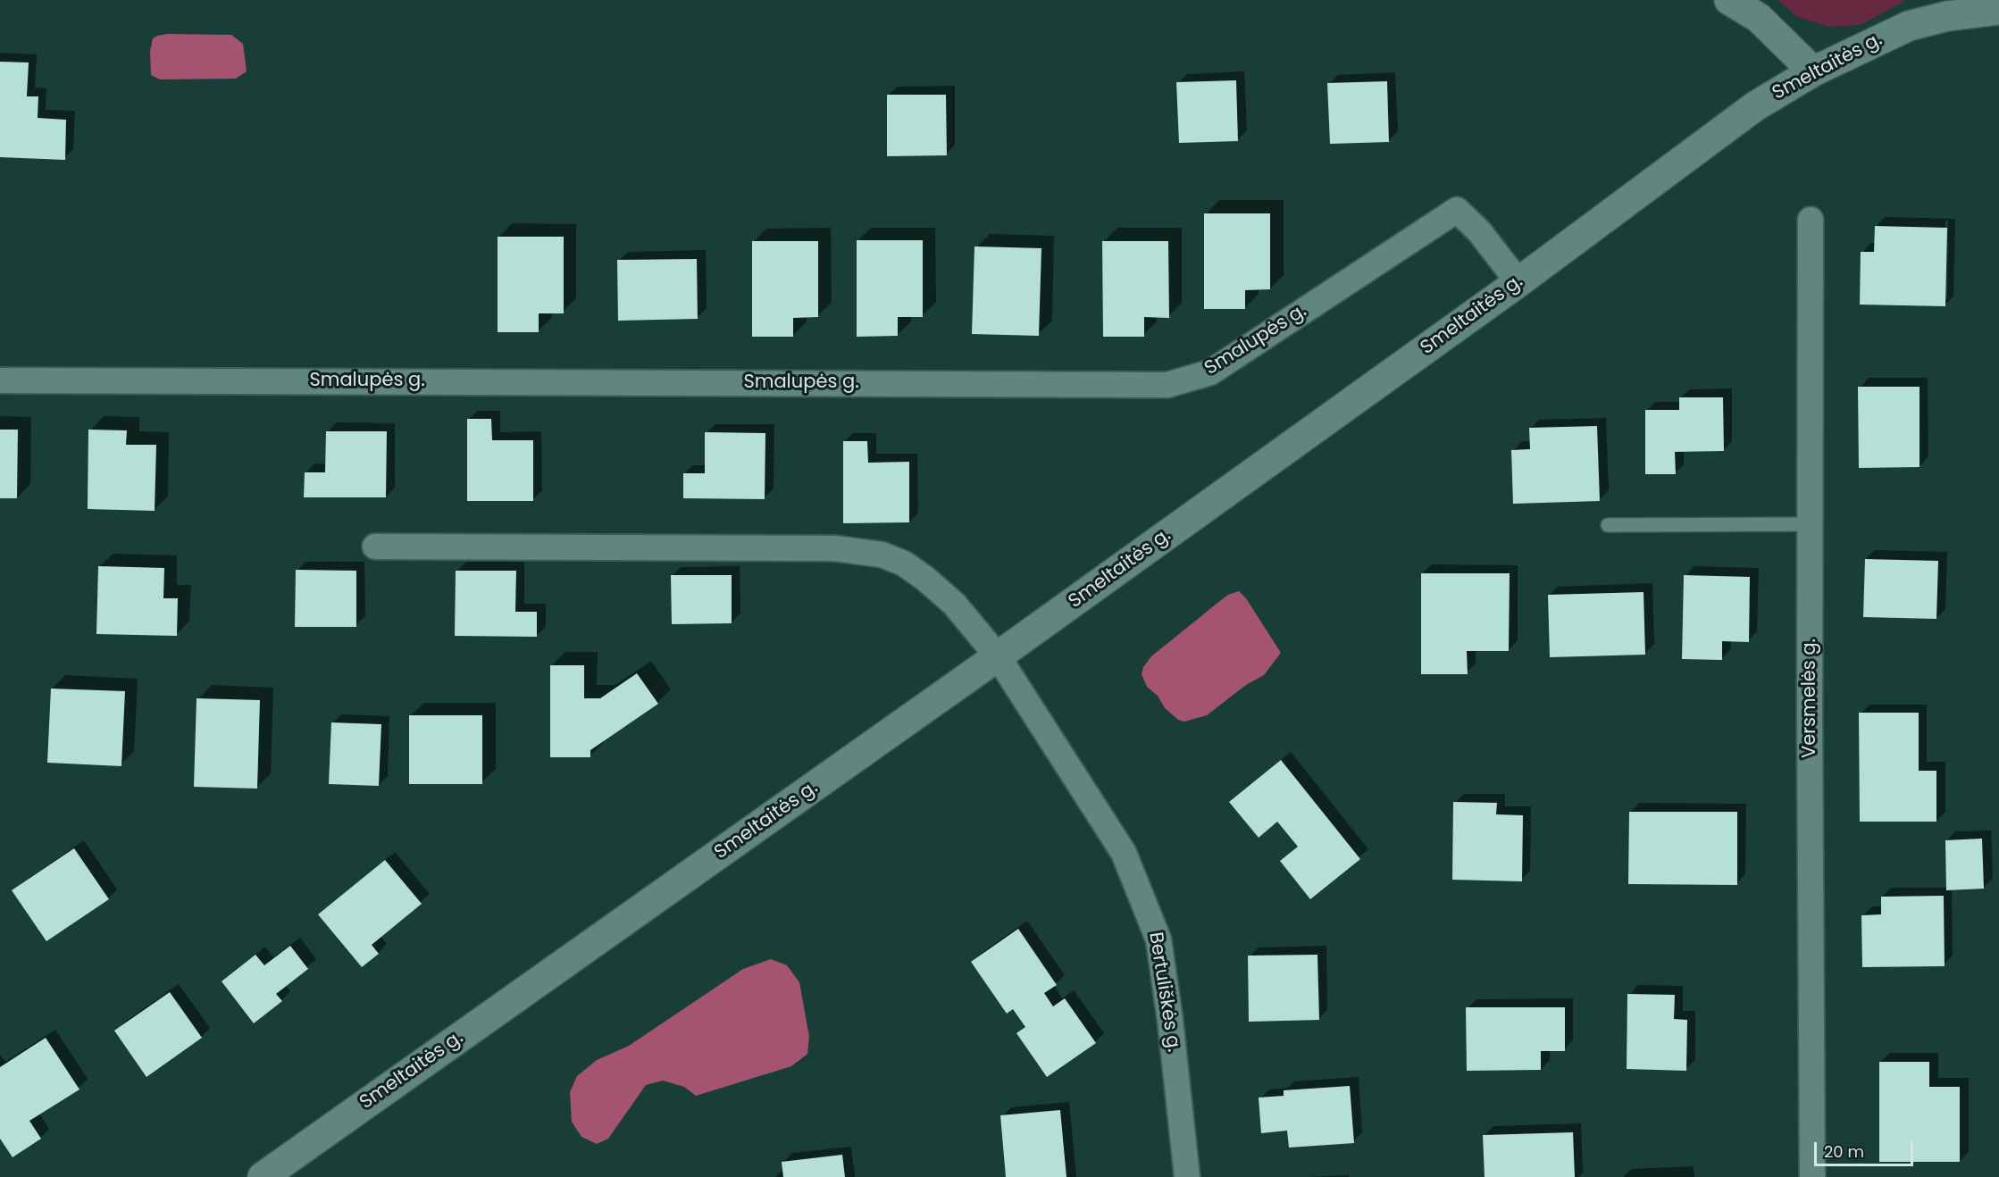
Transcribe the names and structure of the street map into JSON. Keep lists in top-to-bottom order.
{
  "streets": {
    "main road": ["Smeltaitės g."],
    "street": ["Smalupės g.", "Versmelės g.", "Bertuliškės g."]
  },
  "crossings": [
    ["Smeltaitės g.", "Smalupės g."],
    ["Smeltaitės g.", "Bertuliškės g."]
  ],
  "scale_bar": "20 m"
}
